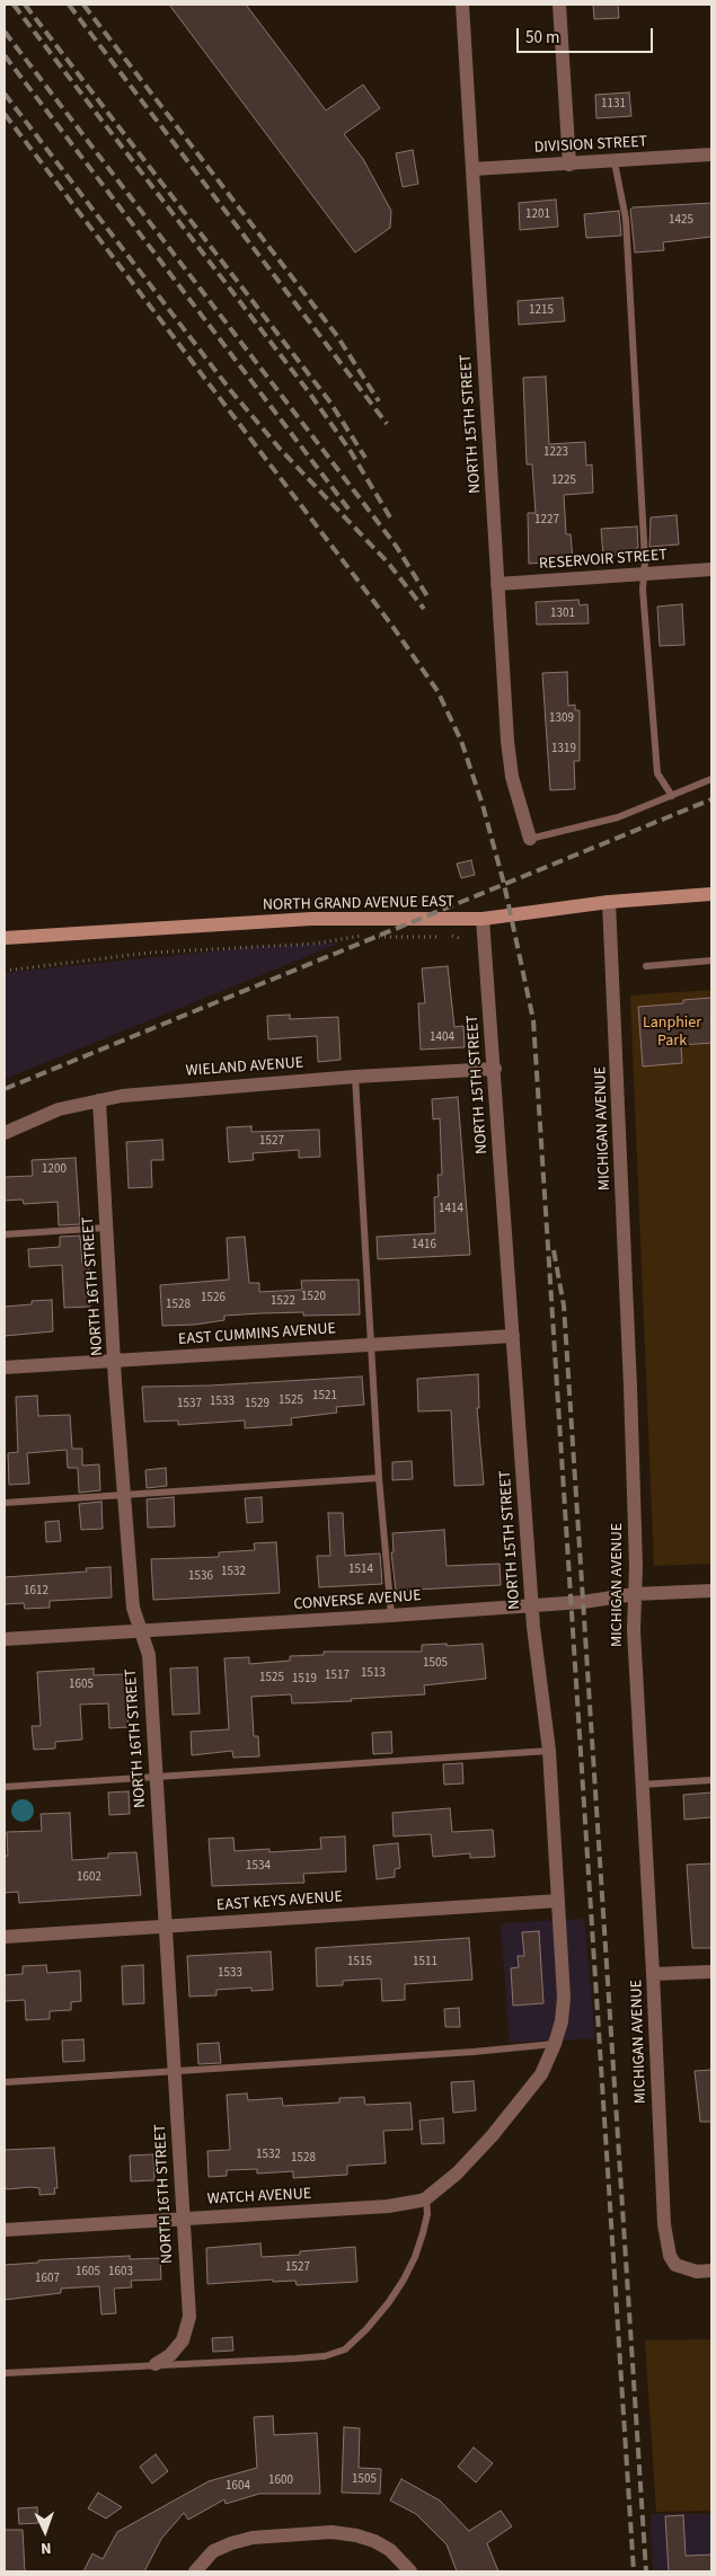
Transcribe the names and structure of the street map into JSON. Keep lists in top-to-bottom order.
{
  "streets": {
    "street": [
      "DIVISION STREET",
      "NORTH 15TH STREET",
      "RESERVOIR STREET",
      "NORTH GRAND AVENUE EAST",
      "WIELAND AVENUE",
      "MICHIGAN AVENUE",
      "NORTH 16TH STREET",
      "EAST CUMMINS AVENUE",
      "CONVERSE AVENUE",
      "EAST KEYS AVENUE",
      "WATCH AVENUE"
    ]
  },
  "crossings": [
    ["DIVISION STREET", "NORTH 15TH STREET"],
    ["NORTH 15TH STREET", "RESERVOIR STREET"],
    ["NORTH 15TH STREET", "NORTH GRAND AVENUE EAST"],
    ["NORTH 15TH STREET", "WIELAND AVENUE"],
    ["NORTH 15TH STREET", "EAST CUMMINS AVENUE"],
    ["NORTH 15TH STREET", "CONVERSE AVENUE"],
    ["NORTH 15TH STREET", "EAST KEYS AVENUE"],
    ["NORTH 15TH STREET", "WATCH AVENUE"],
    ["NORTH GRAND AVENUE EAST", "MICHIGAN AVENUE"],
    ["WIELAND AVENUE", "NORTH 16TH STREET"],
    ["MICHIGAN AVENUE", "CONVERSE AVENUE"],
    ["NORTH 16TH STREET", "EAST CUMMINS AVENUE"],
    ["NORTH 16TH STREET", "CONVERSE AVENUE"],
    ["NORTH 16TH STREET", "EAST KEYS AVENUE"],
    ["NORTH 16TH STREET", "WATCH AVENUE"]
  ],
  "parks": ["Lanphier Park"],
  "house_numbers": [
    "1131",
    "1201",
    "1425",
    "1215",
    "1223",
    "1225",
    "1227",
    "1301",
    "1309",
    "1319",
    "1404",
    "1527",
    "1200",
    "1414",
    "1416",
    "1520",
    "1526",
    "1522",
    "1528",
    "1521",
    "1525",
    "1533",
    "1537",
    "1529",
    "1514",
    "1532",
    "1536",
    "1612",
    "1505",
    "1513",
    "1517",
    "1525",
    "1519",
    "1605",
    "1534",
    "1602",
    "1515",
    "1511",
    "1533",
    "1532",
    "1528",
    "1527",
    "1605",
    "1603",
    "1607",
    "1505",
    "1600",
    "1604"
  ],
  "scale_bar": "50 m",
  "north": "bottom"
}
